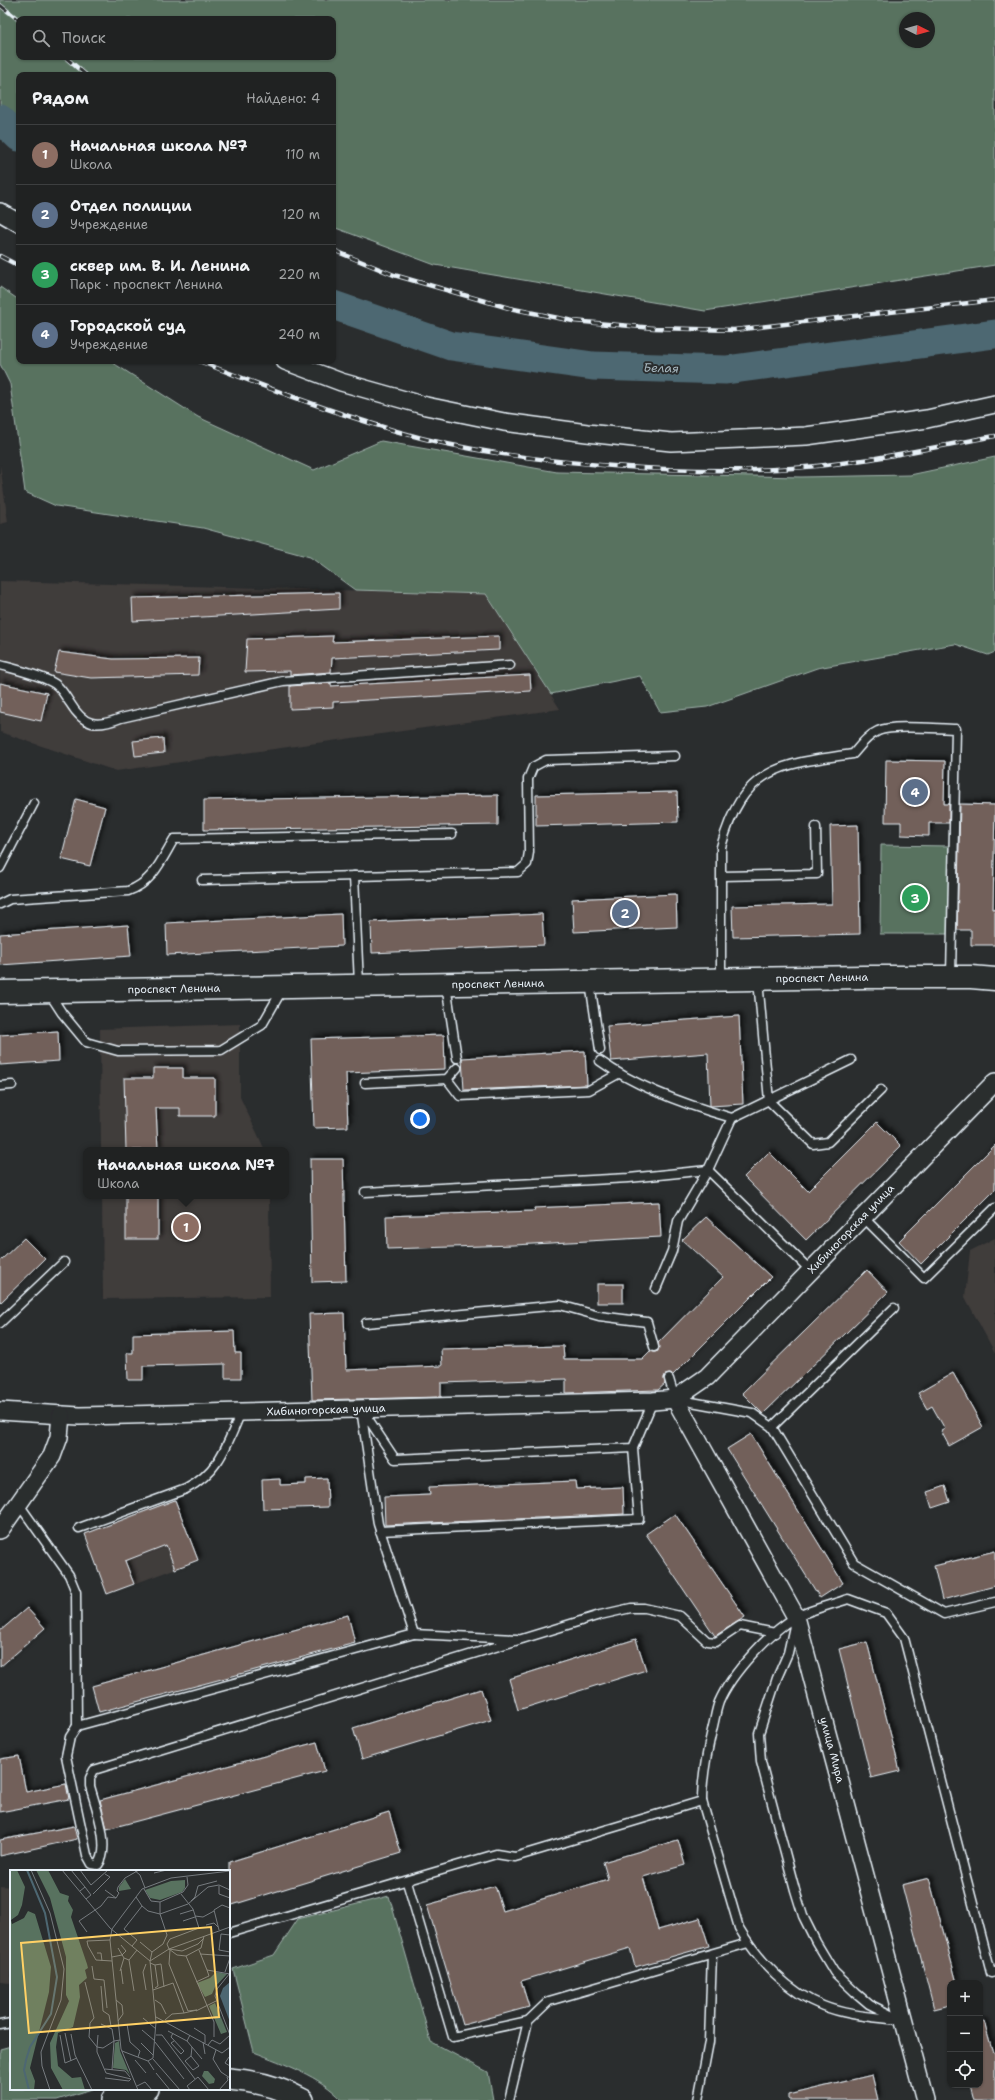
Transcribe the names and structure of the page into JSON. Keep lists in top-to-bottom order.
{
  "streets": {
    "main road": ["проспект Ленина"],
    "street": ["Хибиногорская улица", "улица Мира"]
  },
  "crossings": [
    ["Хибиногорская улица", "улица Мира"]
  ],
  "water": ["Белая"],
  "north": "right",
  "page": {
    "search": "Поиск",
    "heading": ["Рядом", "Найдено: 4"],
    "list": [
      {
        "mark": "1",
        "name": "Начальная школа №7",
        "note": "Школа",
        "value": "110 m"
      },
      {
        "mark": "2",
        "name": "Отдел полиции",
        "note": "Учреждение",
        "value": "120 m"
      },
      {
        "mark": "3",
        "name": "сквер им. В. И. Ленина",
        "note": "Парк · проспект Ленина",
        "value": "220 m"
      },
      {
        "mark": "4",
        "name": "Городской суд",
        "note": "Учреждение",
        "value": "240 m"
      }
    ],
    "pins": [
      "4",
      "3",
      "2",
      "1"
    ],
    "popup": ["Начальная школа №7", "Школа"],
    "map_buttons": ["+", "−"]
  }
}
